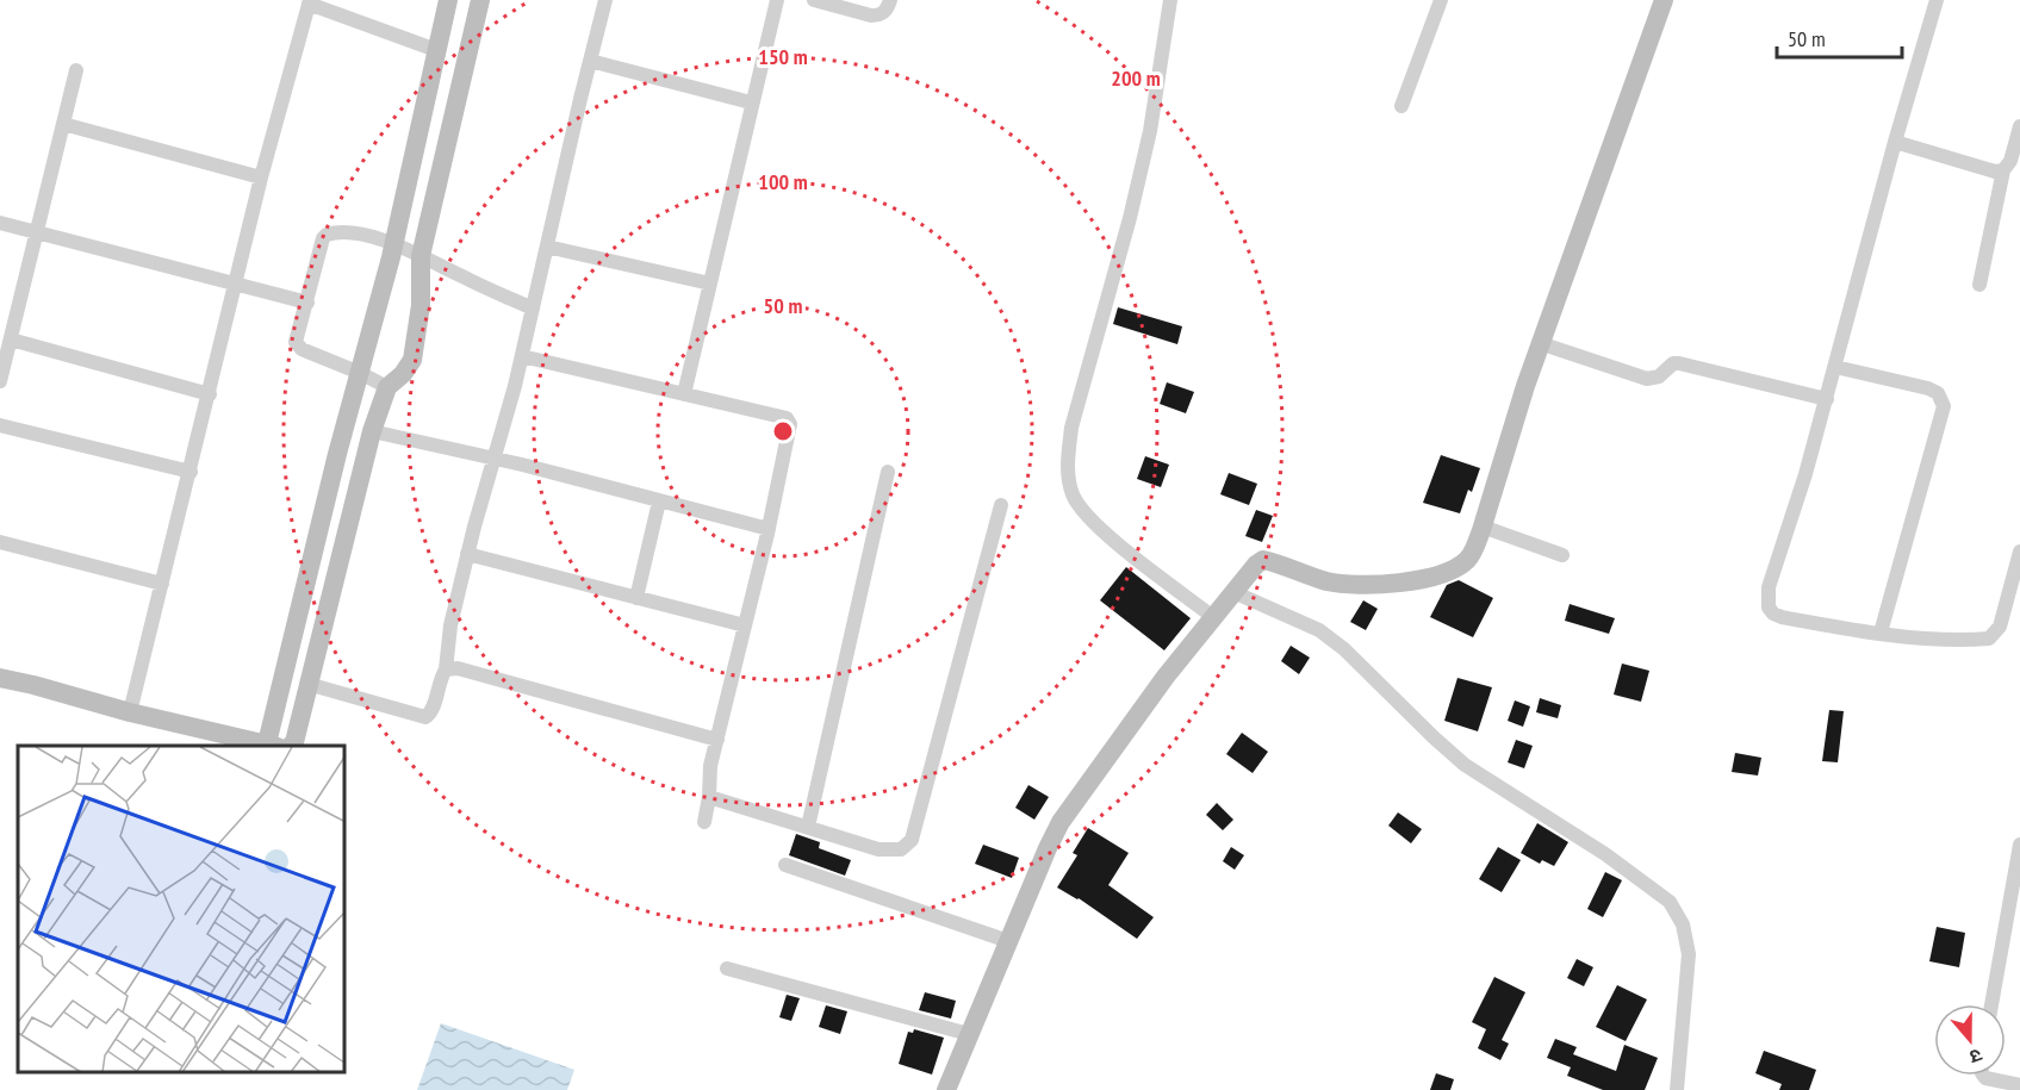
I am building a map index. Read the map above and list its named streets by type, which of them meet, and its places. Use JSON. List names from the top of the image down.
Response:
{
  "scale_bar": "50 m",
  "north": "bottom",
  "rings": [
    "150 m",
    "200 m",
    "100 m",
    "50 m"
  ]
}
